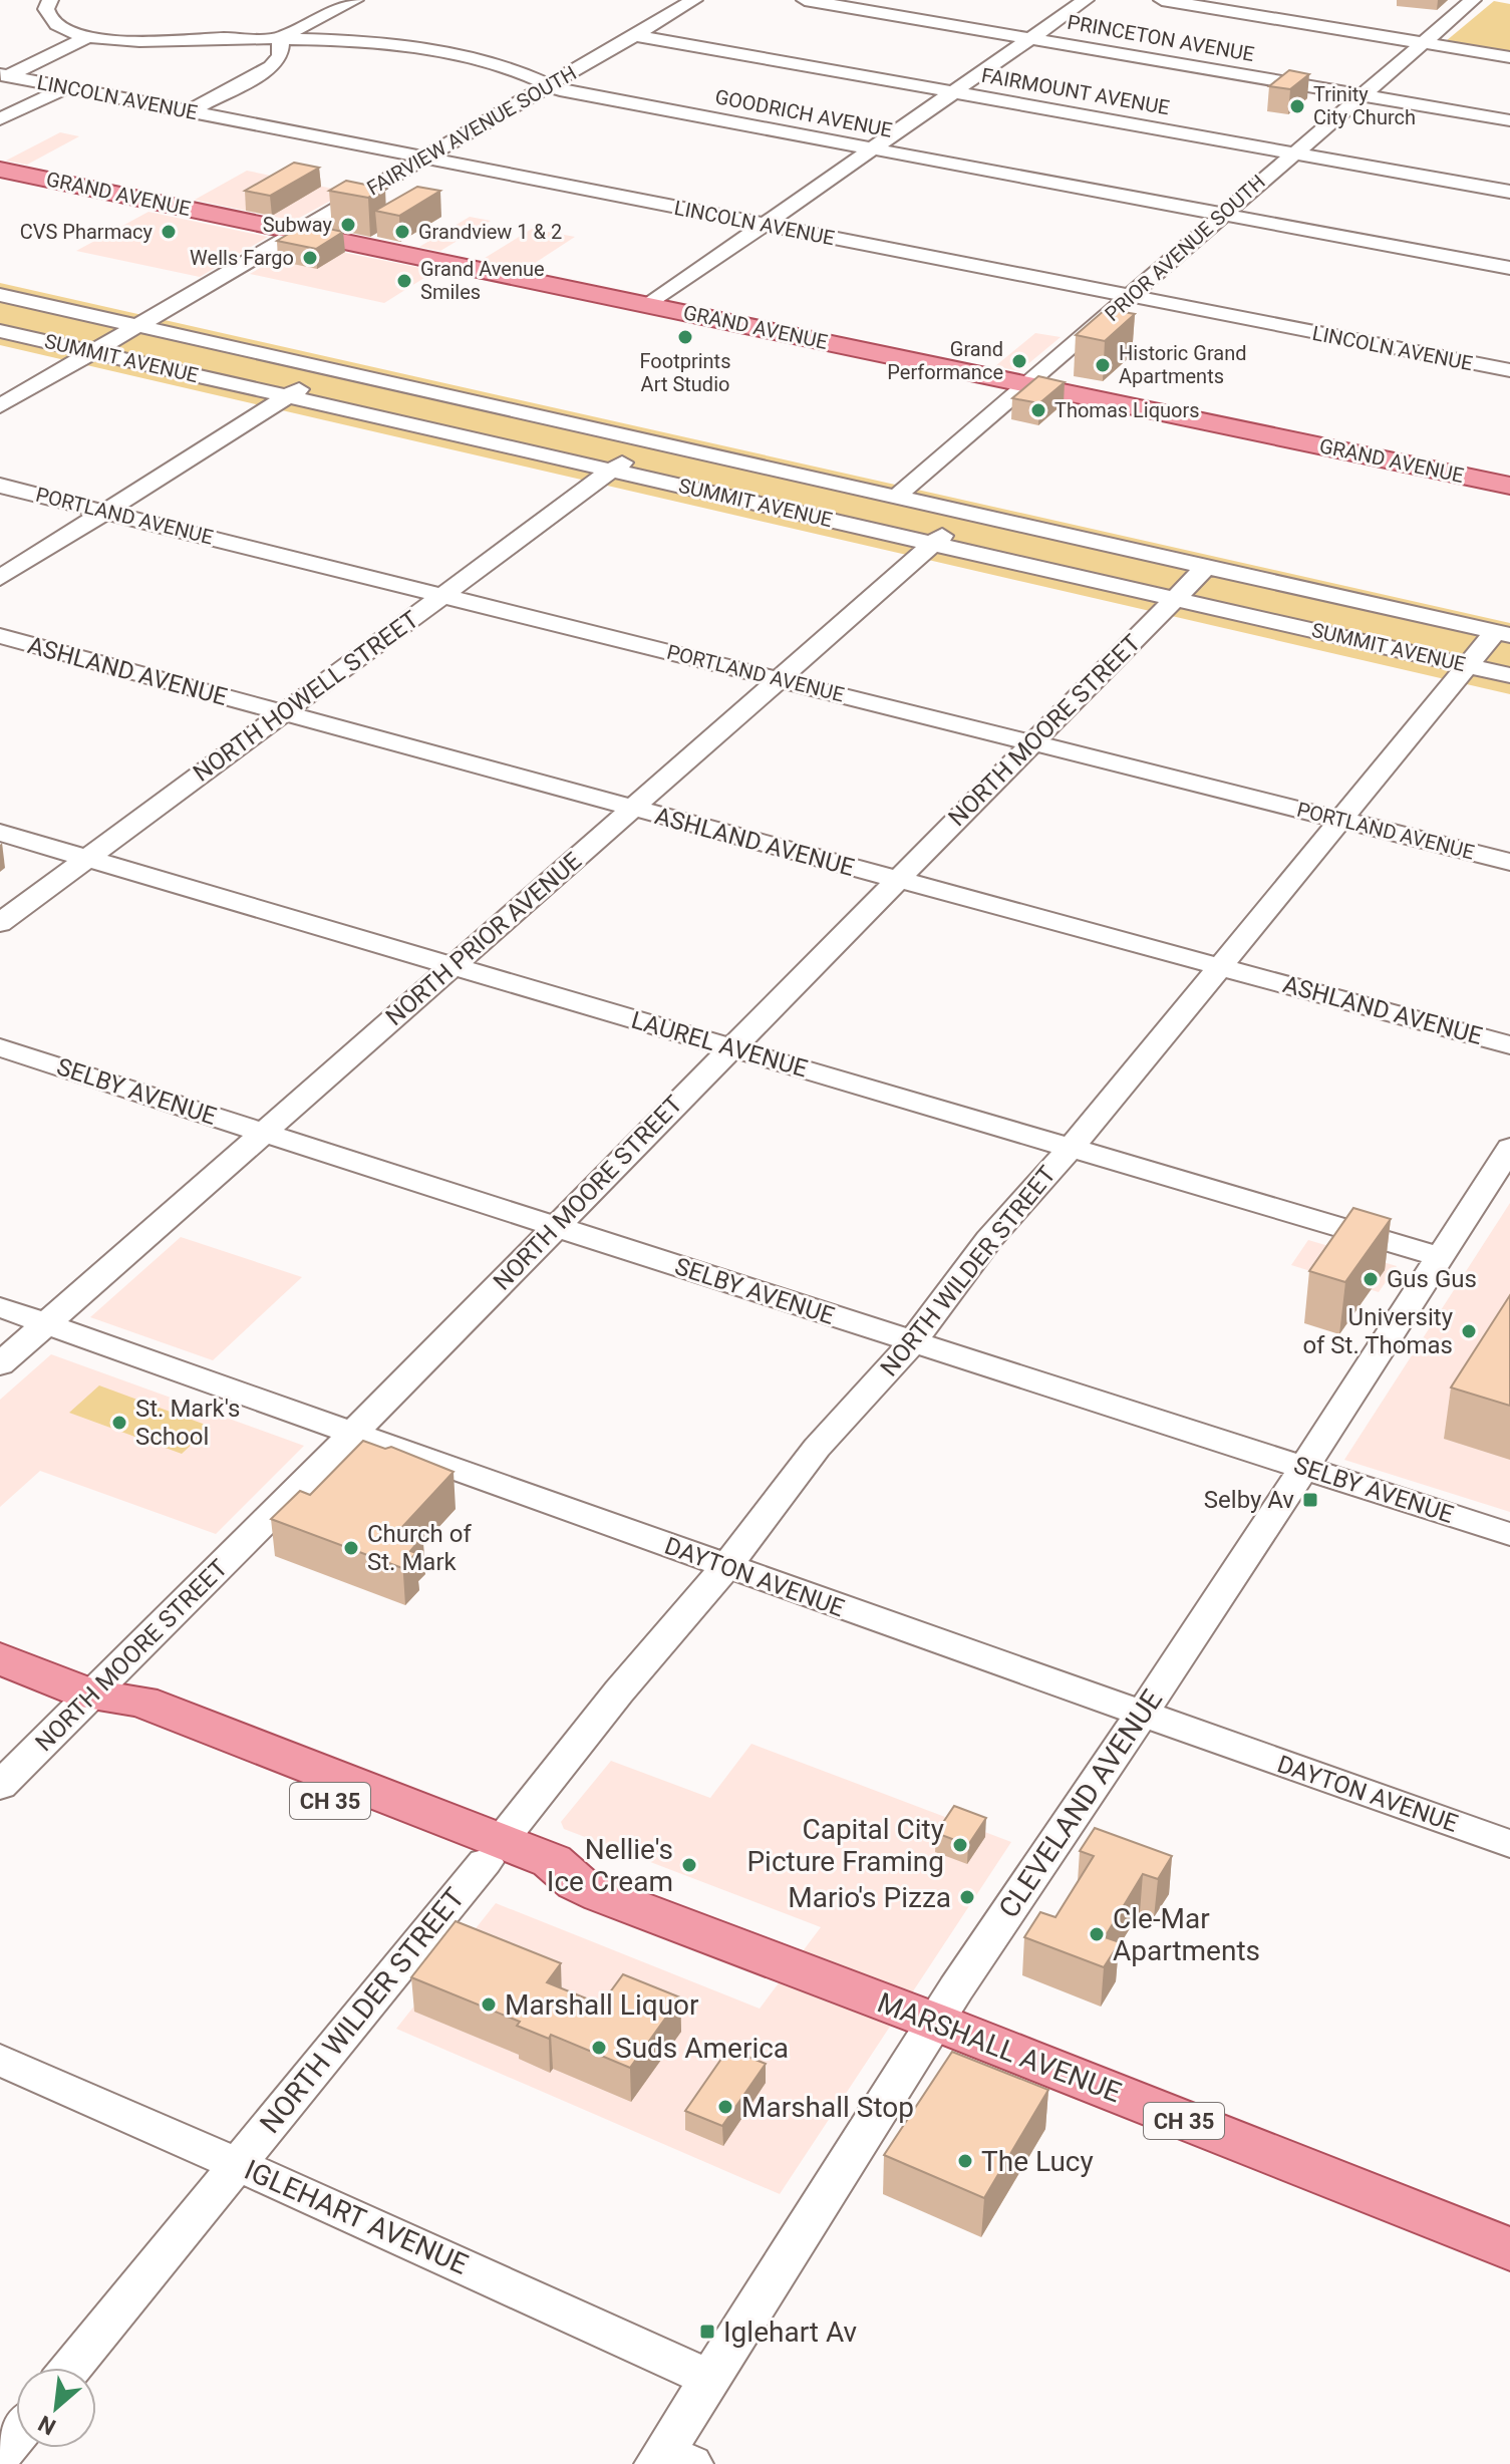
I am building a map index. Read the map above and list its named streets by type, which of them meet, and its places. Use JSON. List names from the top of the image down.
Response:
{
  "streets": {
    "main road": ["GRAND AVENUE", "CH 35", "MARSHALL AVENUE"],
    "street": [
      "PRINCETON AVENUE",
      "FAIRMOUNT AVENUE",
      "LINCOLN AVENUE",
      "GOODRICH AVENUE",
      "FAIRVIEW AVENUE SOUTH",
      "PRIOR AVENUE SOUTH",
      "SUMMIT AVENUE",
      "PORTLAND AVENUE",
      "ASHLAND AVENUE",
      "NORTH HOWELL STREET",
      "NORTH MOORE STREET",
      "NORTH PRIOR AVENUE",
      "LAUREL AVENUE",
      "SELBY AVENUE",
      "NORTH WILDER STREET",
      "DAYTON AVENUE",
      "CLEVELAND AVENUE",
      "IGLEHART AVENUE"
    ]
  },
  "crossings": [
    ["PRINCETON AVENUE", "PRIOR AVENUE SOUTH"],
    ["FAIRMOUNT AVENUE", "FAIRVIEW AVENUE SOUTH"],
    ["FAIRMOUNT AVENUE", "PRIOR AVENUE SOUTH"],
    ["LINCOLN AVENUE", "FAIRVIEW AVENUE SOUTH"],
    ["LINCOLN AVENUE", "PRIOR AVENUE SOUTH"],
    ["GOODRICH AVENUE", "FAIRVIEW AVENUE SOUTH"],
    ["GOODRICH AVENUE", "PRIOR AVENUE SOUTH"],
    ["FAIRVIEW AVENUE SOUTH", "GRAND AVENUE"],
    ["FAIRVIEW AVENUE SOUTH", "SUMMIT AVENUE"],
    ["GRAND AVENUE", "PRIOR AVENUE SOUTH"],
    ["PRIOR AVENUE SOUTH", "SUMMIT AVENUE"],
    ["SUMMIT AVENUE", "NORTH HOWELL STREET"],
    ["SUMMIT AVENUE", "NORTH MOORE STREET"],
    ["SUMMIT AVENUE", "NORTH PRIOR AVENUE"],
    ["SUMMIT AVENUE", "NORTH WILDER STREET"],
    ["PORTLAND AVENUE", "NORTH HOWELL STREET"],
    ["PORTLAND AVENUE", "NORTH MOORE STREET"],
    ["PORTLAND AVENUE", "NORTH PRIOR AVENUE"],
    ["PORTLAND AVENUE", "NORTH WILDER STREET"],
    ["ASHLAND AVENUE", "NORTH HOWELL STREET"],
    ["ASHLAND AVENUE", "NORTH MOORE STREET"],
    ["ASHLAND AVENUE", "NORTH PRIOR AVENUE"],
    ["ASHLAND AVENUE", "NORTH WILDER STREET"],
    ["NORTH HOWELL STREET", "LAUREL AVENUE"],
    ["NORTH MOORE STREET", "LAUREL AVENUE"],
    ["NORTH MOORE STREET", "SELBY AVENUE"],
    ["NORTH MOORE STREET", "DAYTON AVENUE"],
    ["NORTH MOORE STREET", "MARSHALL AVENUE"],
    ["NORTH PRIOR AVENUE", "LAUREL AVENUE"],
    ["NORTH PRIOR AVENUE", "SELBY AVENUE"],
    ["NORTH PRIOR AVENUE", "DAYTON AVENUE"],
    ["LAUREL AVENUE", "NORTH WILDER STREET"],
    ["LAUREL AVENUE", "CLEVELAND AVENUE"],
    ["SELBY AVENUE", "NORTH WILDER STREET"],
    ["SELBY AVENUE", "CLEVELAND AVENUE"],
    ["NORTH WILDER STREET", "DAYTON AVENUE"],
    ["NORTH WILDER STREET", "MARSHALL AVENUE"],
    ["NORTH WILDER STREET", "IGLEHART AVENUE"],
    ["DAYTON AVENUE", "CLEVELAND AVENUE"],
    ["CLEVELAND AVENUE", "MARSHALL AVENUE"],
    ["CLEVELAND AVENUE", "IGLEHART AVENUE"]
  ],
  "places": {
    "other": [
      "Trinity City Church",
      "Subway",
      "CVS Pharmacy",
      "Grandview 1 & 2",
      "Wells Fargo",
      "Grand Avenue Smiles",
      "Footprints Art Studio",
      "Grand Performance",
      "Historic Grand Apartments",
      "Thomas Liquors",
      "Gus Gus",
      "University of St. Thomas",
      "St. Mark's School",
      "Church of St. Mark",
      "Capital City Picture Framing",
      "Nellie's Ice Cream",
      "Mario's Pizza",
      "Cle-Mar Apartments",
      "Marshall Liquor",
      "Suds America",
      "Marshall Stop",
      "The Lucy"
    ],
    "transit": ["Selby Av", "Iglehart Av"]
  },
  "north": "bottom left"
}
